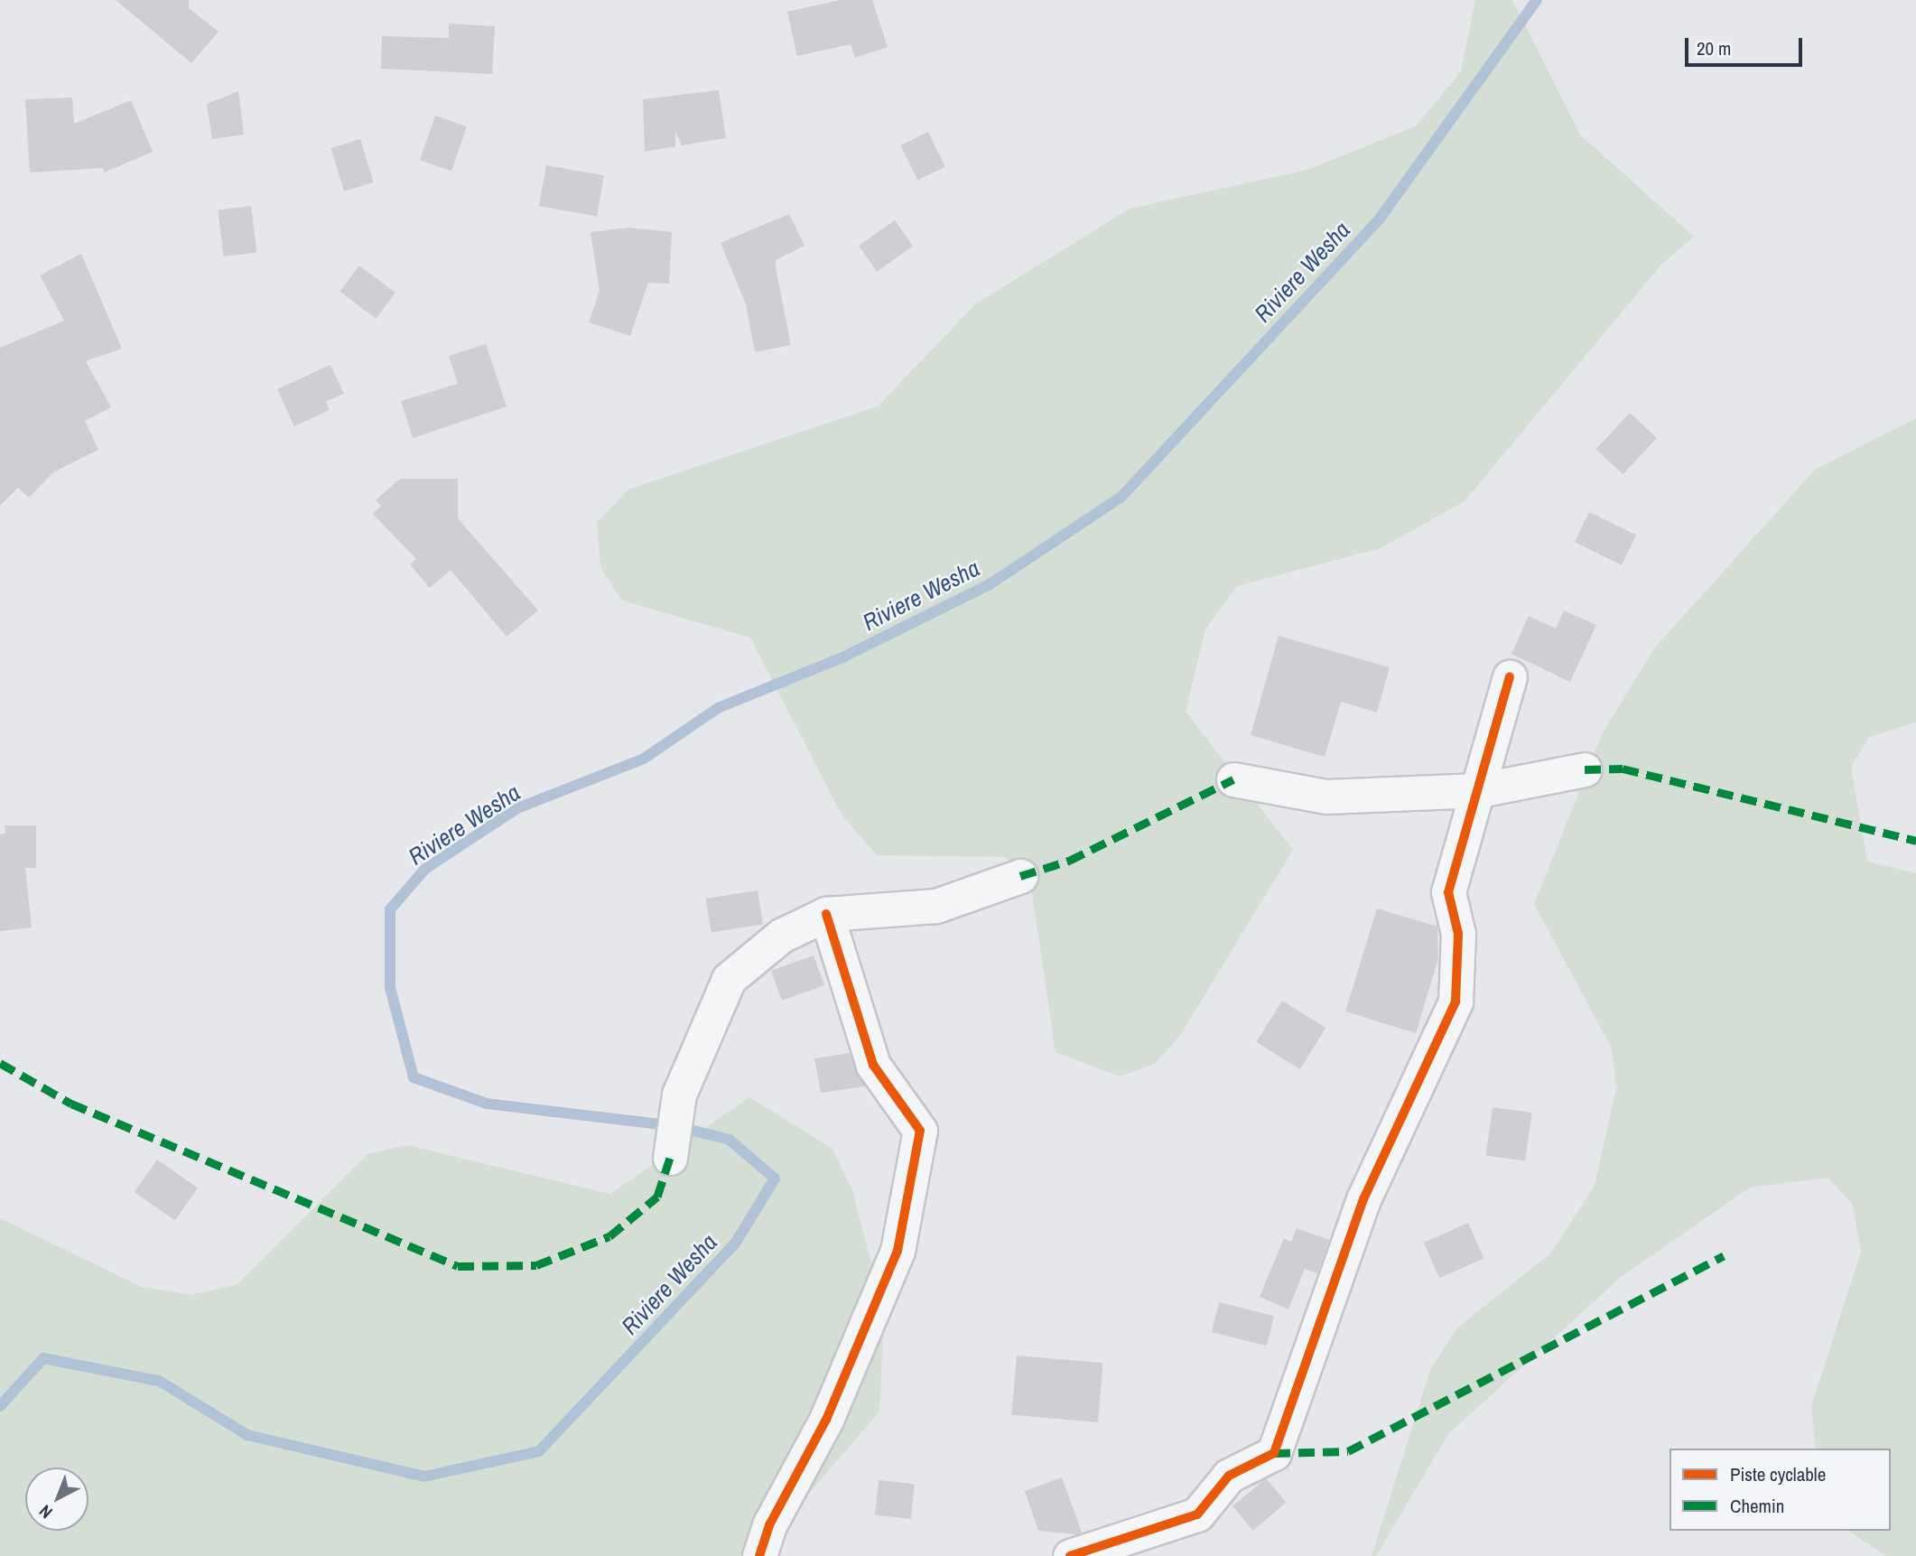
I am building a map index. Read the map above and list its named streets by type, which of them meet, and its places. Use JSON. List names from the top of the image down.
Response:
{
  "water": ["Riviere Wesha"],
  "legend": ["Piste cyclable", "Chemin"],
  "scale_bar": "20 m",
  "north": "bottom left"
}
